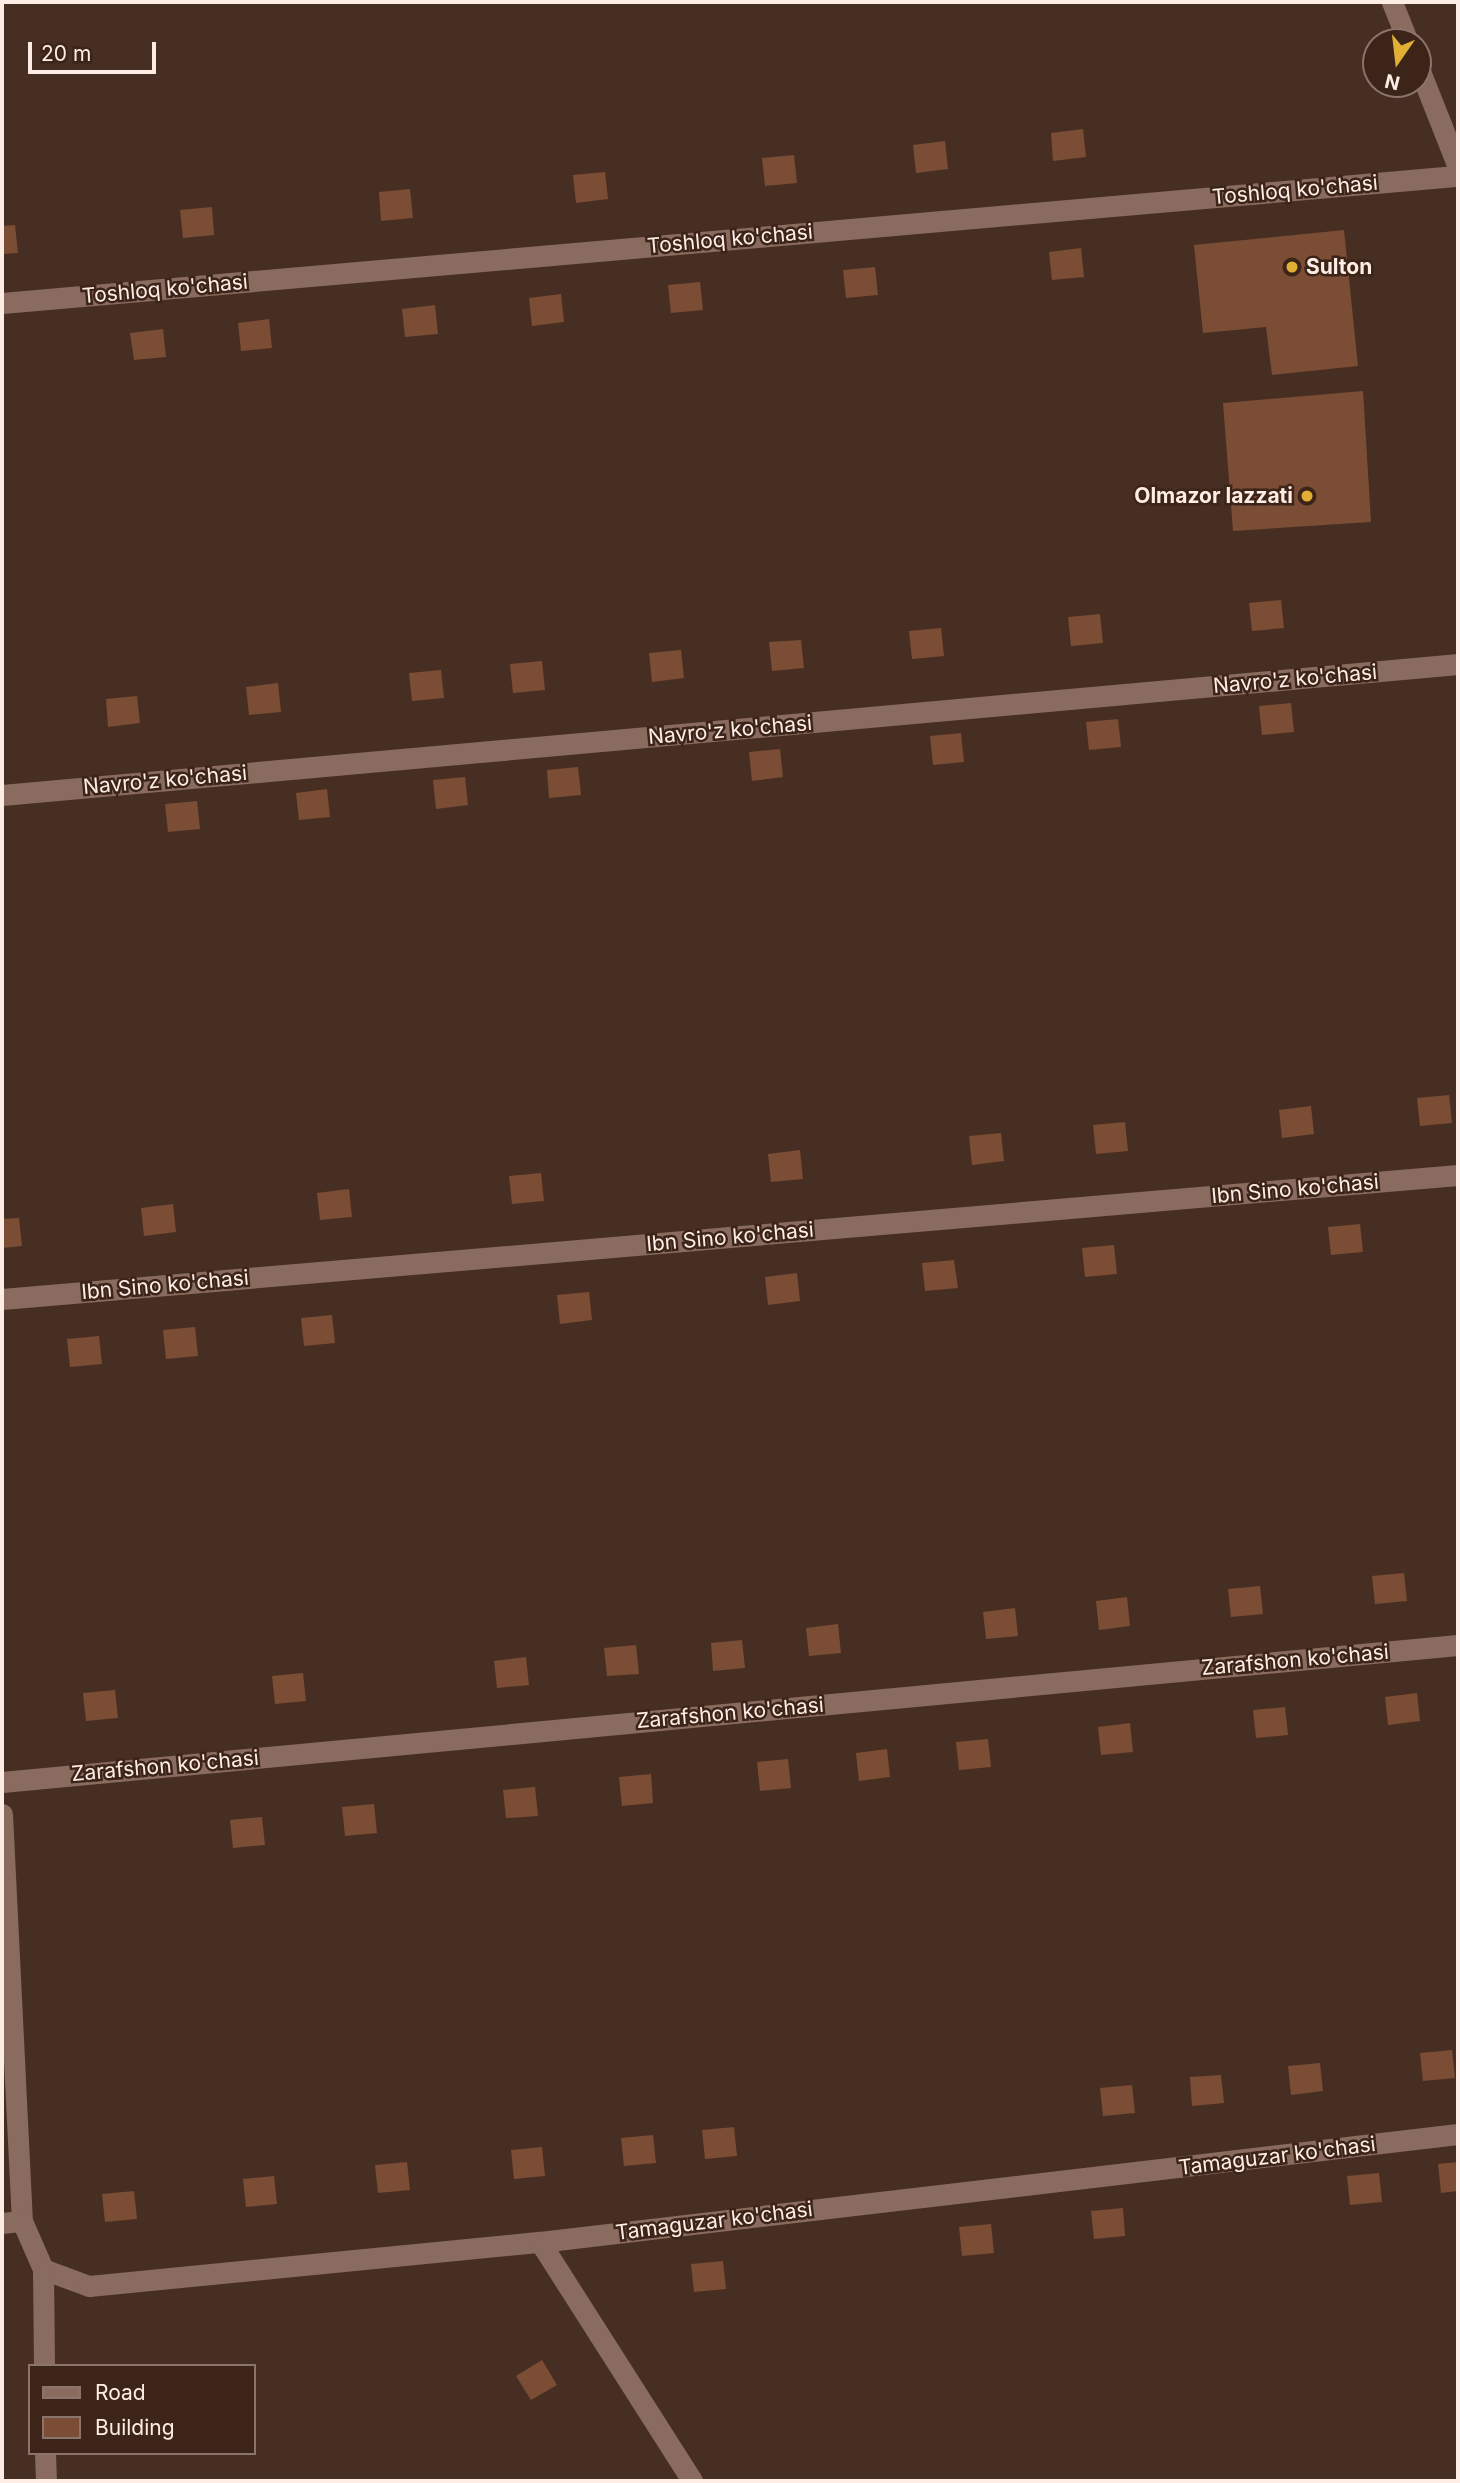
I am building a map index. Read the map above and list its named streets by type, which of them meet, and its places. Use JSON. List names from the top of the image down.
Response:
{
  "streets": {
    "street": [
      "Toshloq ko'chasi",
      "Navro'z ko'chasi",
      "Ibn Sino ko'chasi",
      "Zarafshon ko'chasi",
      "Tamaguzar ko'chasi"
    ]
  },
  "places": ["Sulton", "Olmazor lazzati"],
  "legend": ["Road", "Building"],
  "scale_bar": "20 m",
  "north": "bottom"
}
